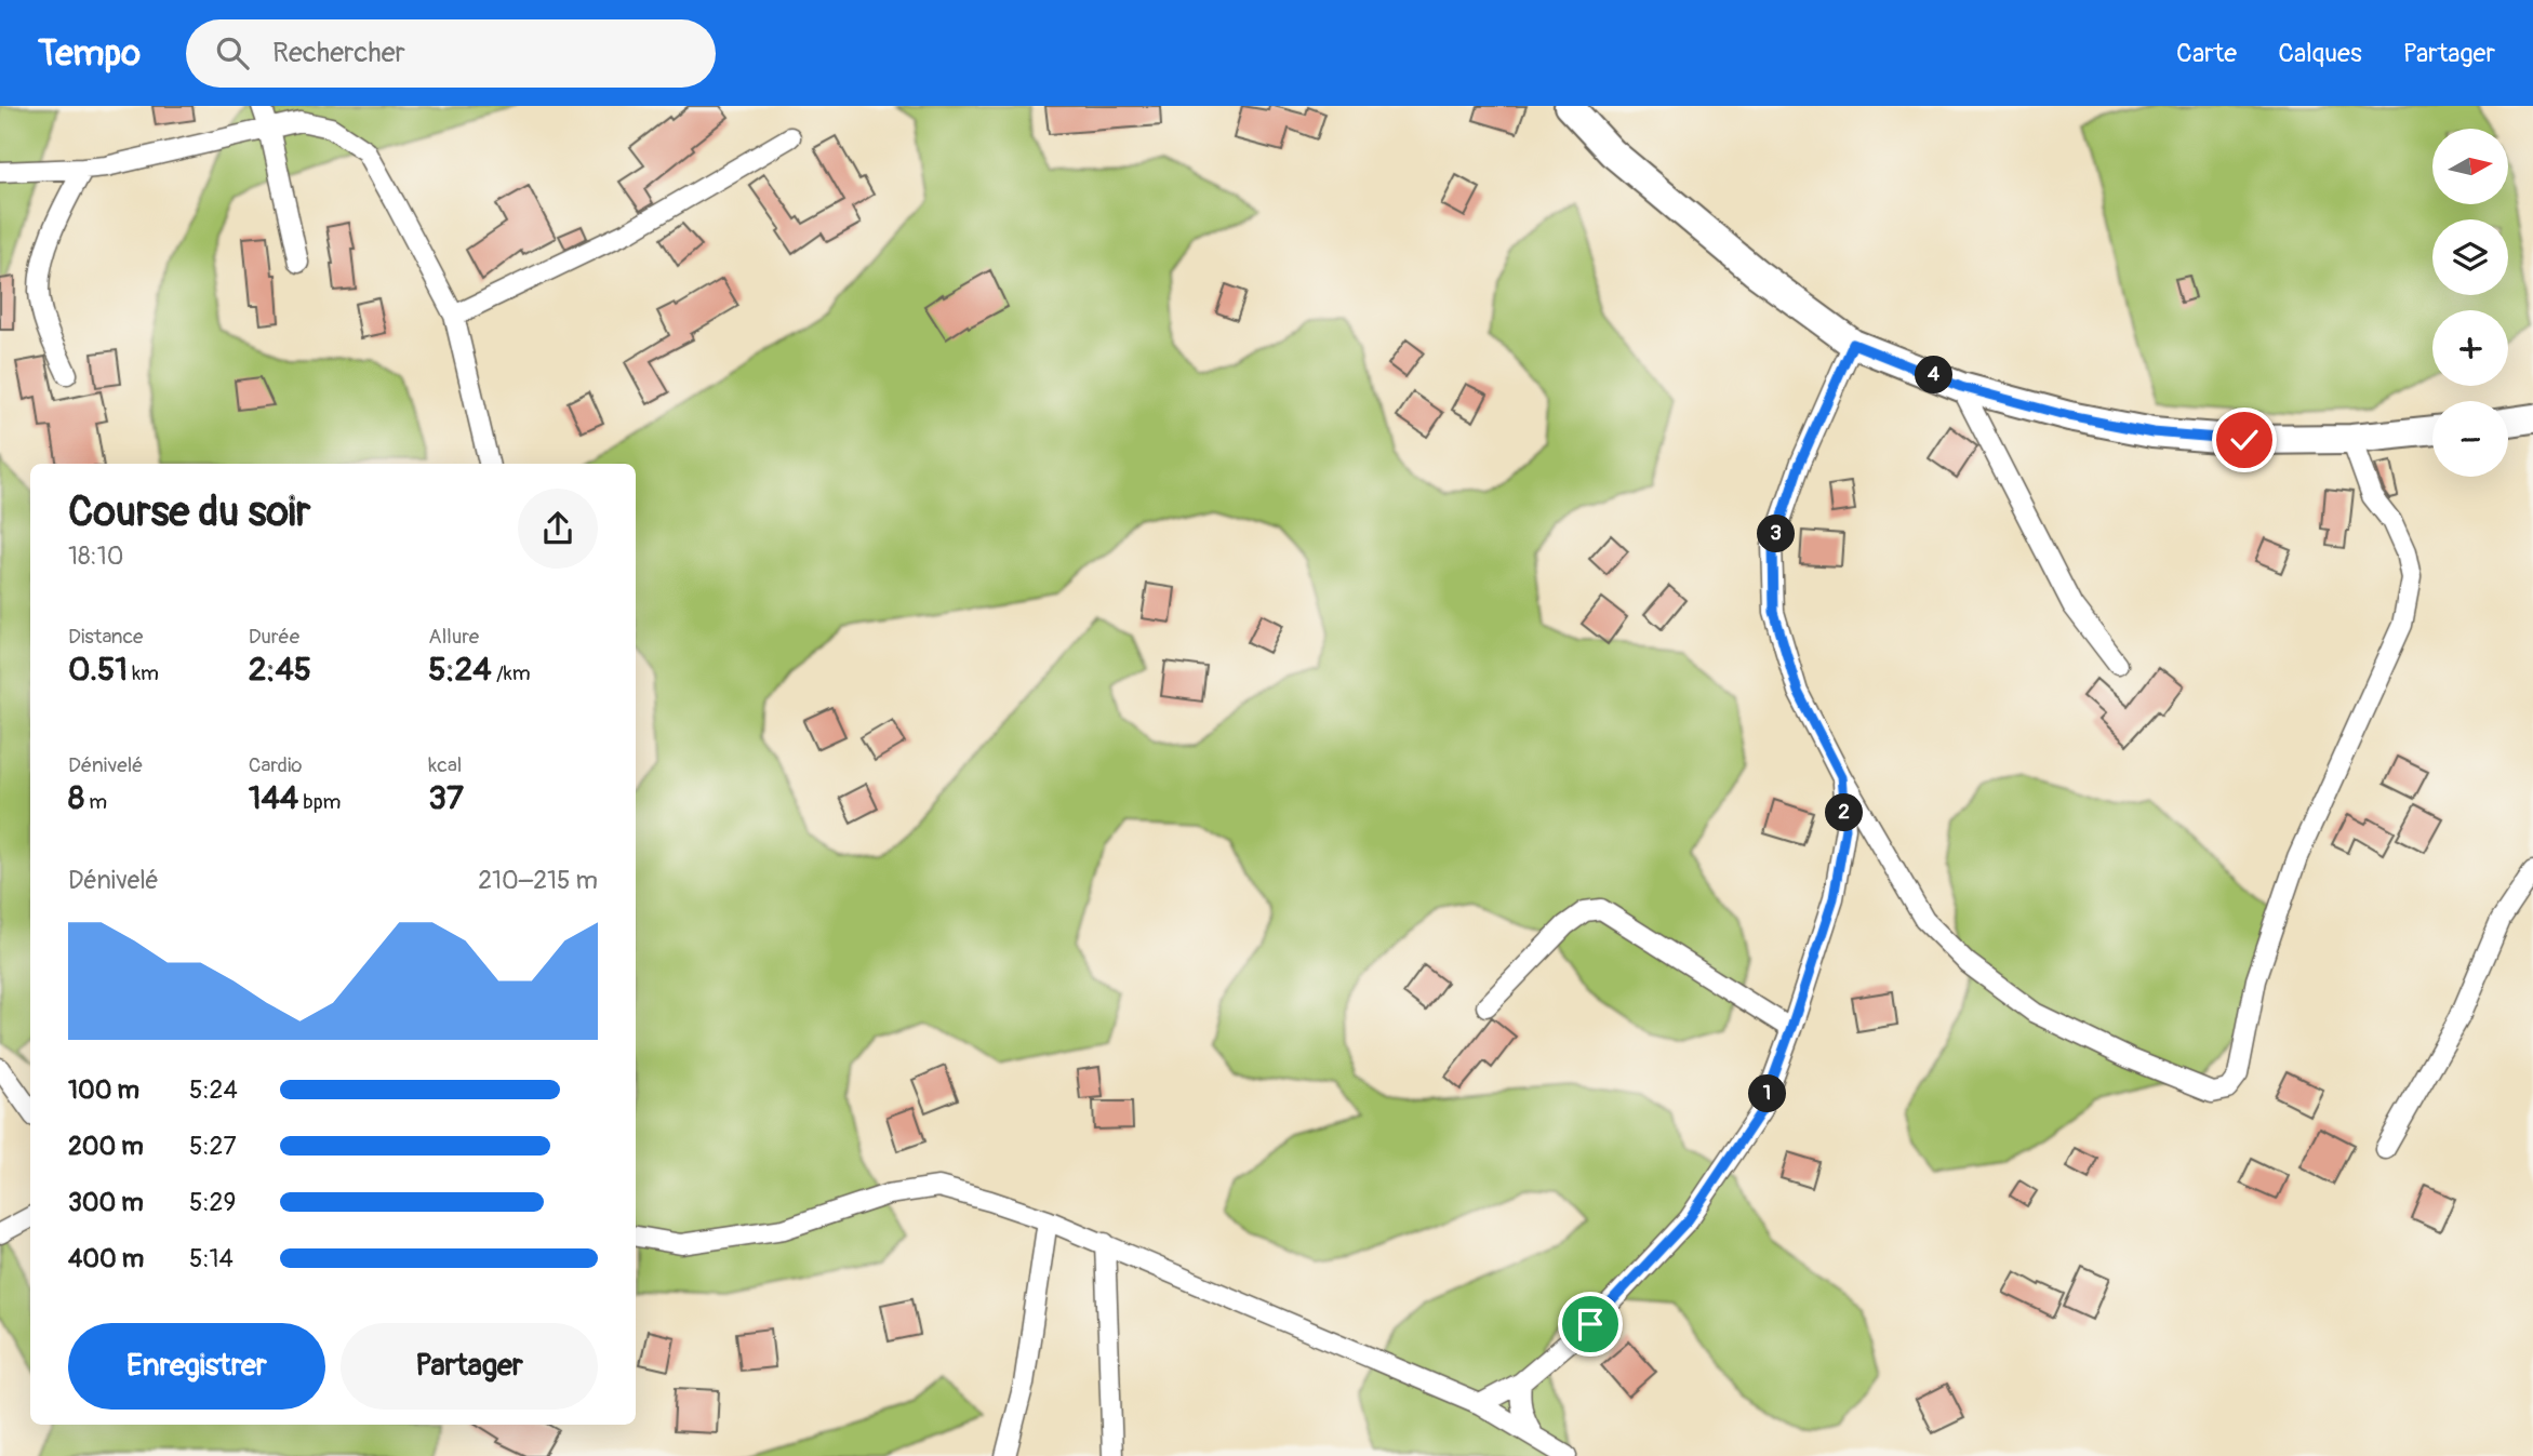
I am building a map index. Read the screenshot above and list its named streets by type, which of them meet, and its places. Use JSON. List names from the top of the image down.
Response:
{
  "north": "right",
  "page": {
    "header": "Tempo",
    "search": "Rechercher",
    "nav": ["Carte", "Calques", "Partager"],
    "map_buttons": ["+", "−"],
    "pins": [
      "4",
      "3",
      "2",
      "1"
    ],
    "heading": ["Course du soir", "18:10"],
    "stats": [
      ["Distance", "0.51 km"],
      ["Durée", "2:45"],
      ["Allure", "5:24 /km"],
      ["Dénivelé", "8 m"],
      ["Cardio", "144 bpm"],
      ["kcal", "37"]
    ],
    "chart": ["Dénivelé", "210–215 m"],
    "list": [
      {
        "name": "100 m",
        "note": "5:24"
      },
      {
        "name": "200 m",
        "note": "5:27"
      },
      {
        "name": "300 m",
        "note": "5:29"
      },
      {
        "name": "400 m",
        "note": "5:14"
      }
    ],
    "buttons": ["Enregistrer", "Partager"]
  }
}
